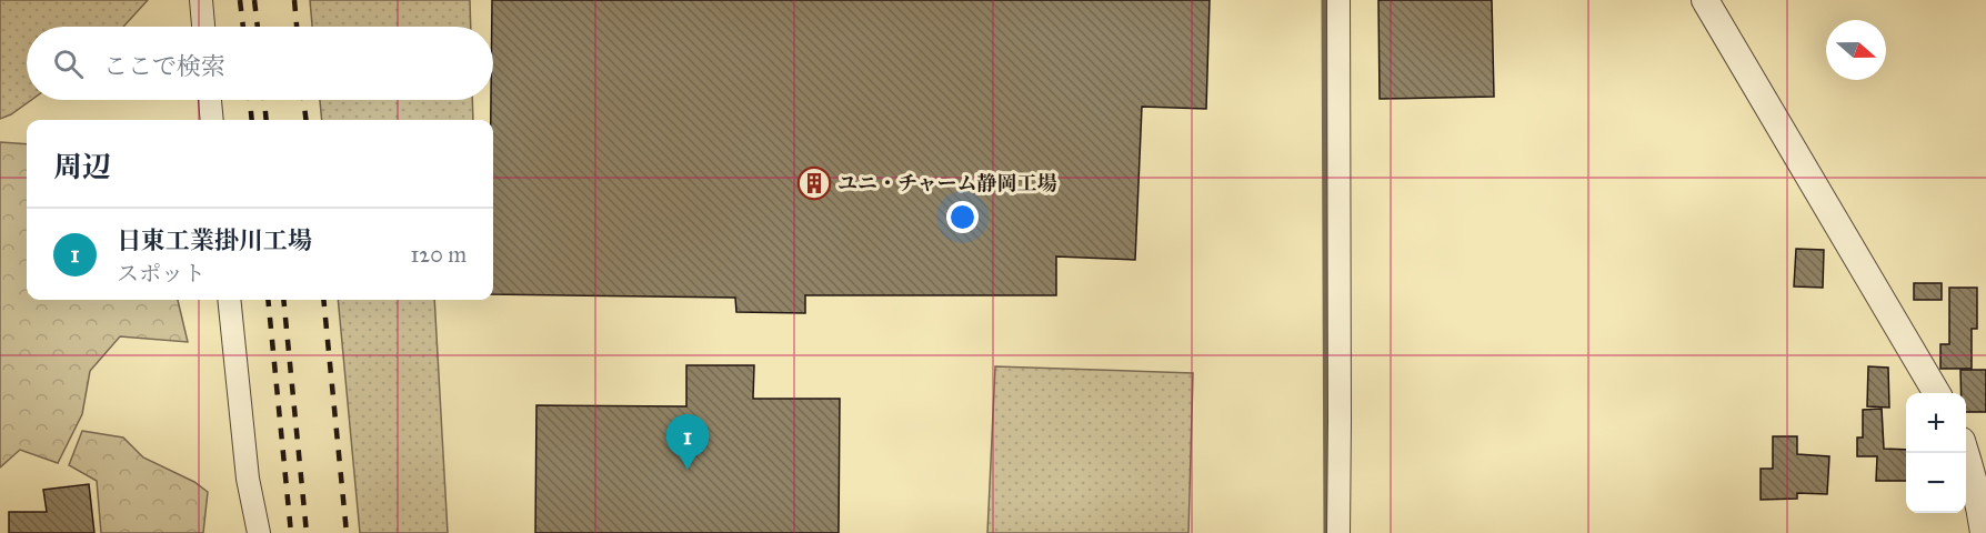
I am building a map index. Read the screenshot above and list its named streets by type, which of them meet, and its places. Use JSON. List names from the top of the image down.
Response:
{
  "places": {
    "building": ["ユニ・チャーム静岡工場"]
  },
  "north": "right",
  "page": {
    "search": "ここで検索",
    "heading": "周辺",
    "list": [
      {
        "mark": "1",
        "name": "日東工業掛川工場",
        "note": "スポット",
        "value": "120 m"
      }
    ],
    "map_buttons": ["+", "−"],
    "pins": "1"
  }
}
